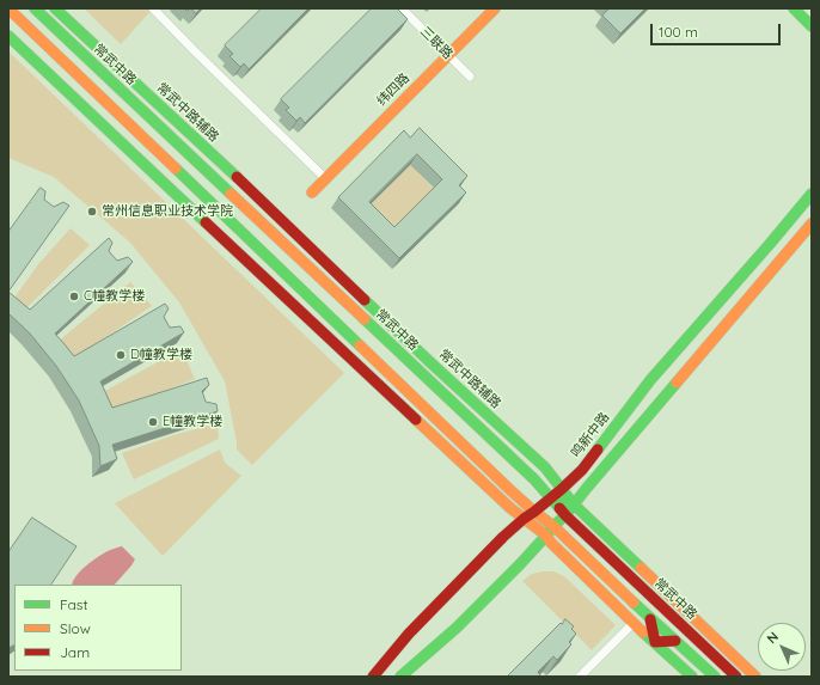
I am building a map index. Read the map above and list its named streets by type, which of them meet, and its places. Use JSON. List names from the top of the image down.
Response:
{
  "streets": {
    "main road": [
      "常武中路",
      "纬四路",
      "常武中路辅路",
      "鸣新中路"
    ],
    "street": ["三联路"]
  },
  "crossings": [
    ["三联路", "纬四路"],
    ["常武中路", "鸣新中路"],
    ["常武中路辅路", "鸣新中路"]
  ],
  "places": [
    "常州信息职业技术学院",
    "C幢教学楼",
    "D幢教学楼",
    "E幢教学楼"
  ],
  "legend": ["Fast", "Slow", "Jam"],
  "scale_bar": "100 m",
  "north": "top left"
}
